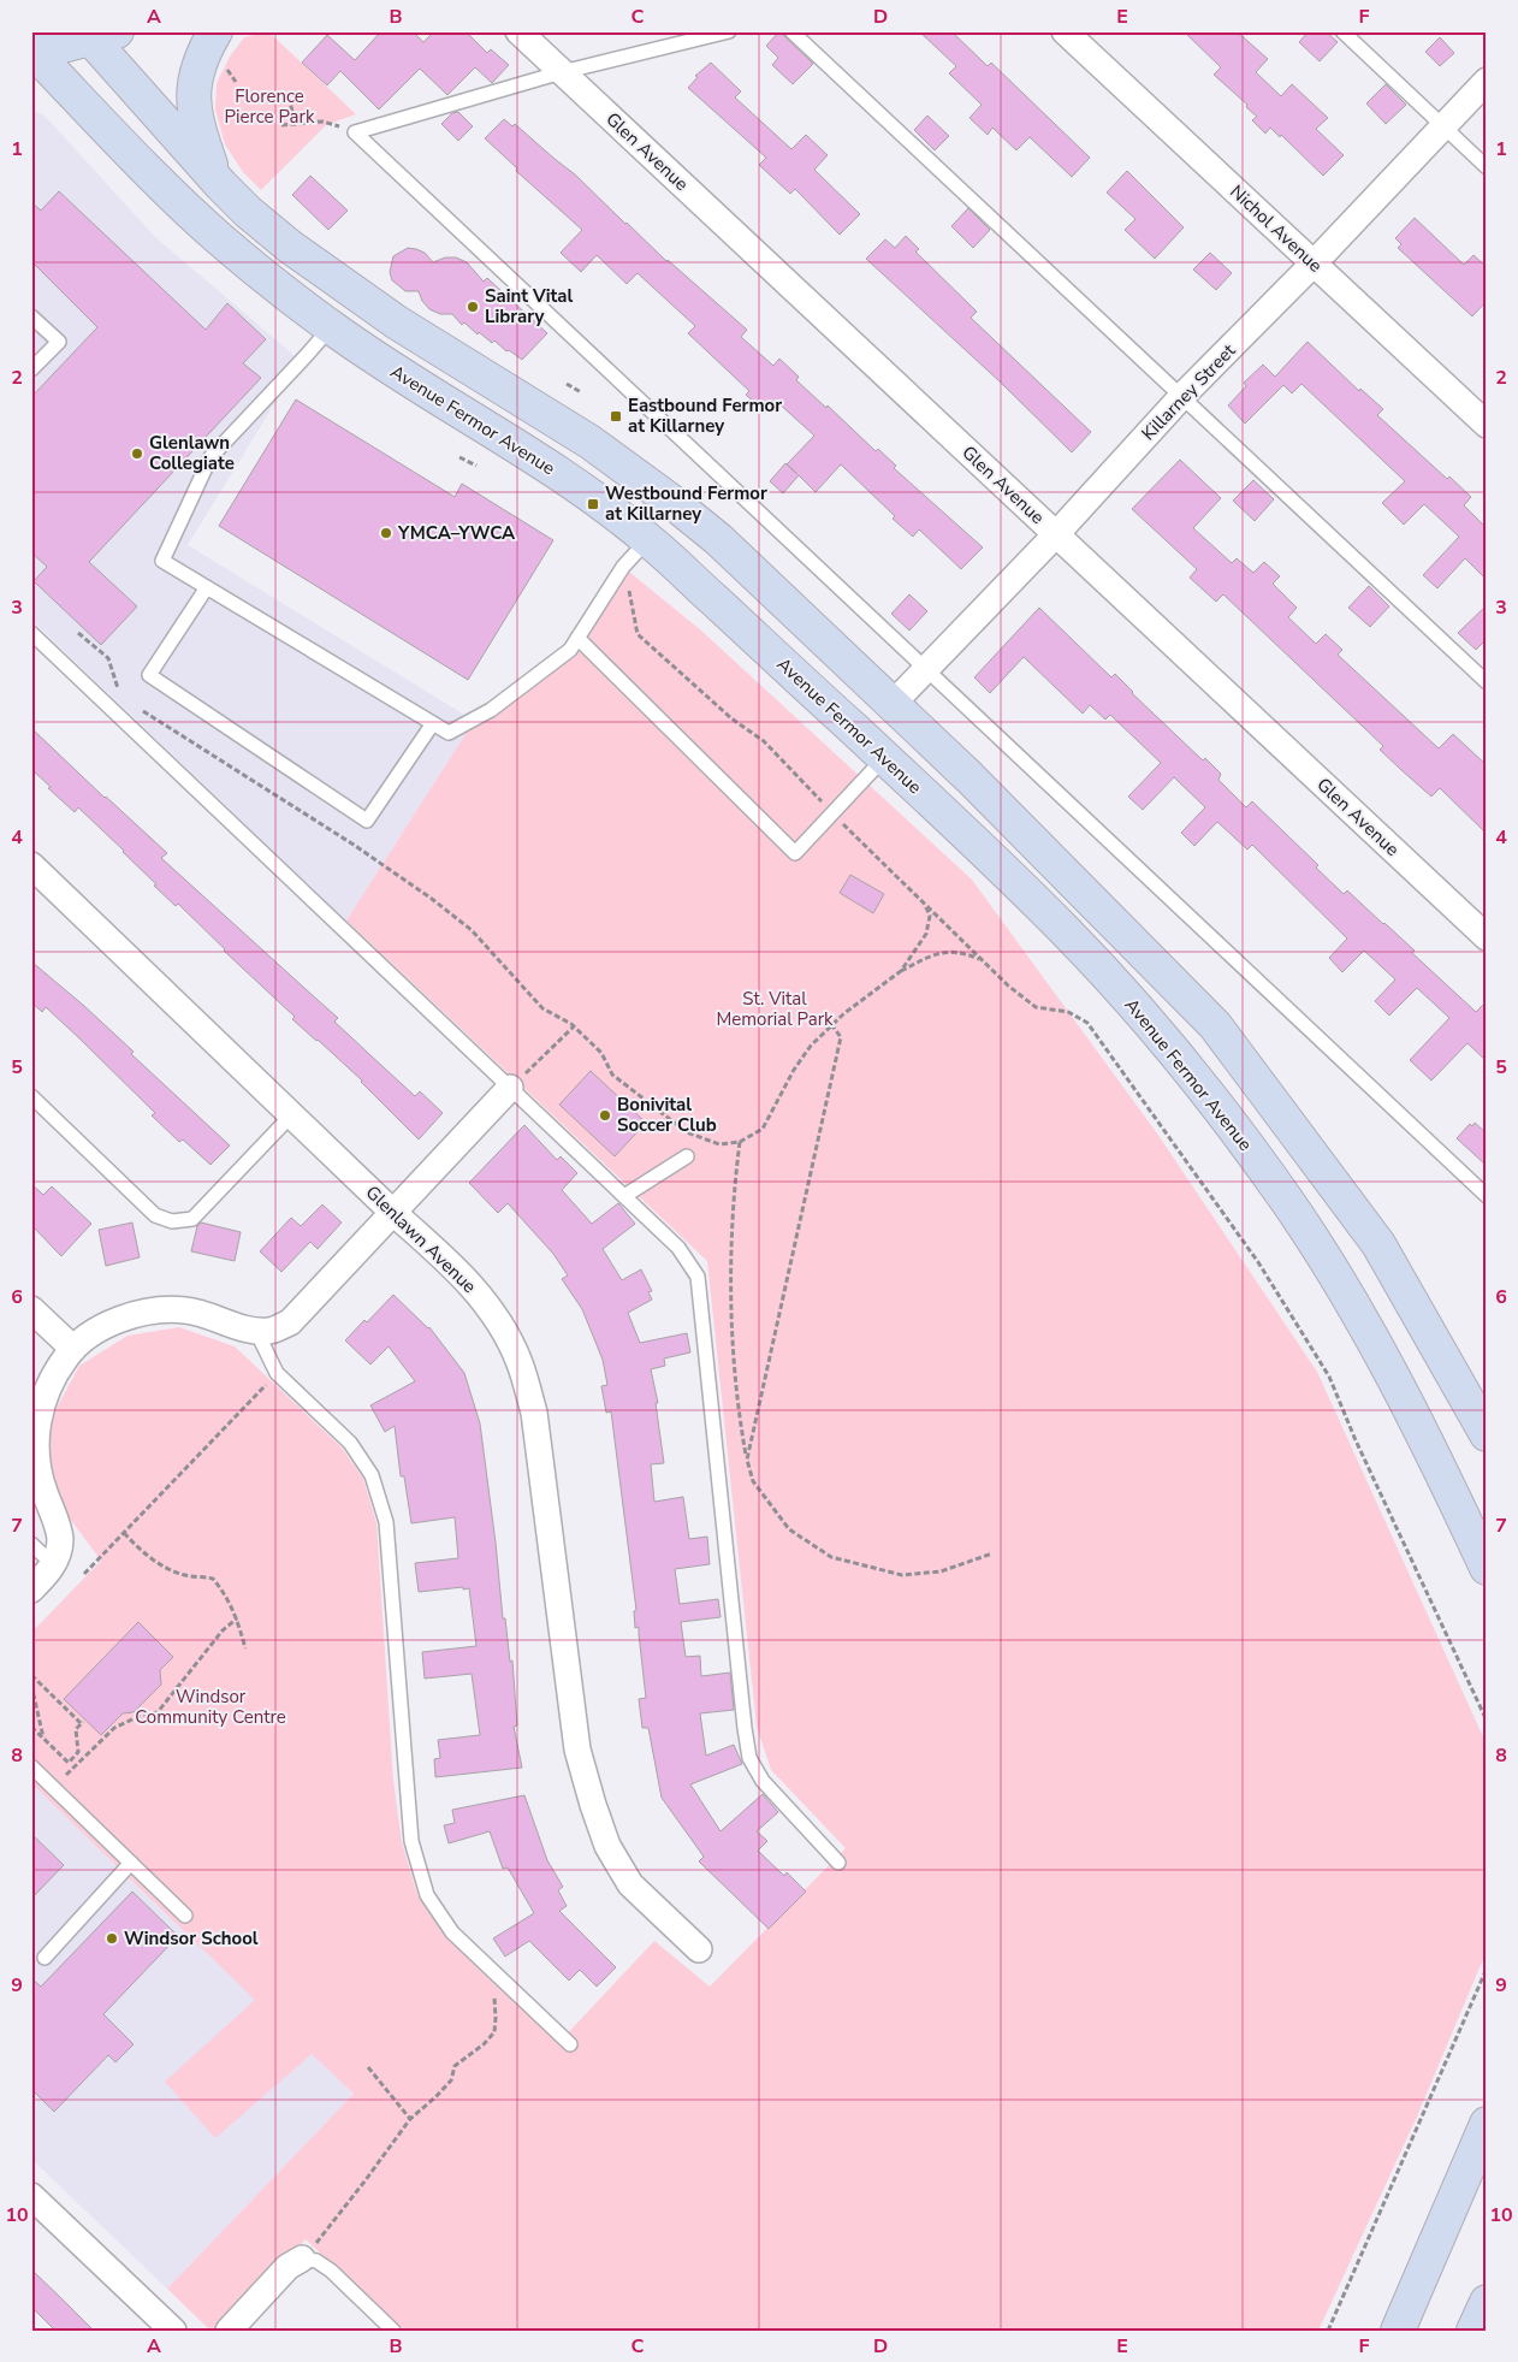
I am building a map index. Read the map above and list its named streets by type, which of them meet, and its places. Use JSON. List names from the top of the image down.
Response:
{
  "streets": {
    "main road": ["Avenue Fermor Avenue"],
    "street": [
      "Glen Avenue",
      "Nichol Avenue",
      "Killarney Street",
      "Glenlawn Avenue"
    ]
  },
  "crossings": [
    ["Glen Avenue", "Killarney Street"],
    ["Nichol Avenue", "Killarney Street"]
  ],
  "parks": ["Florence Pierce Park", "St. Vital Memorial Park", "Windsor Community Centre"],
  "places": {
    "other": [
      "Saint Vital Library",
      "Glenlawn Collegiate",
      "YMCA–YWCA",
      "Bonivital Soccer Club",
      "Windsor School"
    ],
    "transit": ["Eastbound Fermor at Killarney", "Westbound Fermor at Killarney"]
  },
  "grid": {
    "columns": [
      "A",
      "B",
      "C",
      "D",
      "E",
      "F"
    ],
    "rows": [
      "1",
      "2",
      "3",
      "4",
      "5",
      "6",
      "7",
      "8",
      "9",
      "10"
    ]
  }
}
